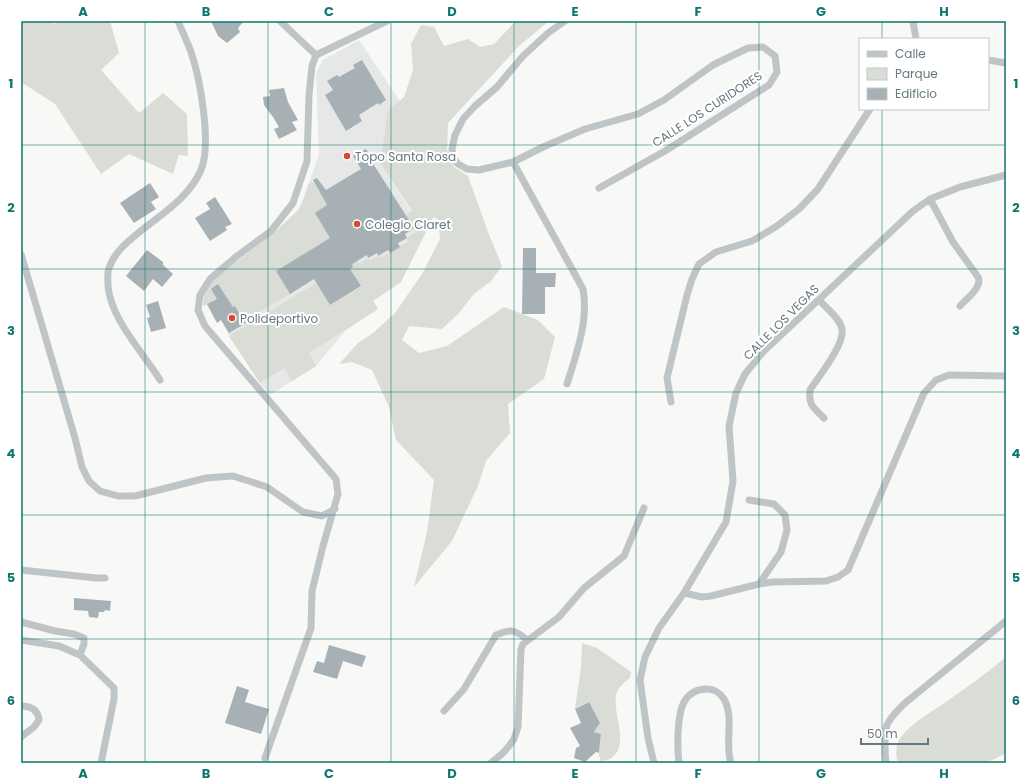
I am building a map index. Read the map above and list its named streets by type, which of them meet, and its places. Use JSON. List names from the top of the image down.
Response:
{
  "streets": {
    "street": ["CALLE LOS CURIDORES", "CALLE LOS VEGAS"]
  },
  "places": ["Topo Santa Rosa", "Colegio Claret", "Polideportivo"],
  "legend": ["Calle", "Parque", "Edificio"],
  "scale_bar": "50 m",
  "grid": {
    "columns": [
      "A",
      "B",
      "C",
      "D",
      "E",
      "F",
      "G",
      "H"
    ],
    "rows": [
      "1",
      "2",
      "3",
      "4",
      "5",
      "6"
    ]
  }
}
